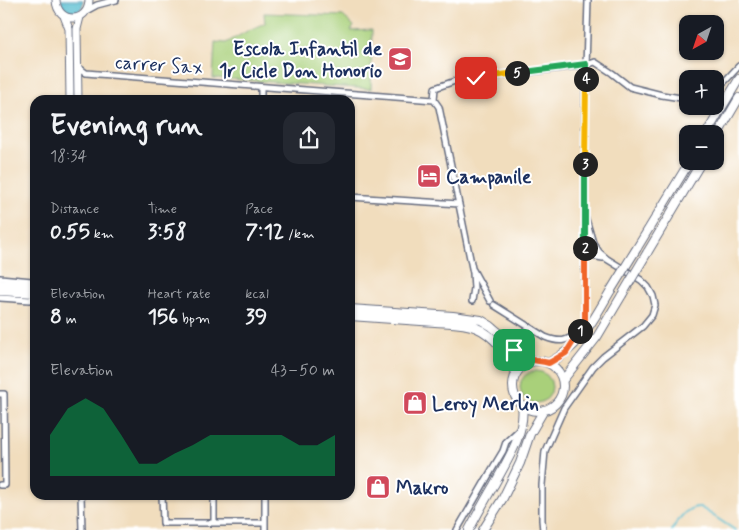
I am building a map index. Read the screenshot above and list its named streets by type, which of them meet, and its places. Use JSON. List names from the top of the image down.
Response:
{
  "streets": {
    "street": ["carrer Sax"]
  },
  "places": {
    "school or university": ["Escola Infantil de 1r Cicle Don Honorio"],
    "hotel": ["Campanile"],
    "shop": ["Leroy Merlin", "Makro"]
  },
  "north": "bottom left",
  "page": {
    "map_buttons": ["+", "−"],
    "pins": [
      "5",
      "4",
      "3",
      "2",
      "1"
    ],
    "heading": ["Evening run", "18:34"],
    "stats": [
      ["Distance", "0.55 km"],
      ["Time", "3:58"],
      ["Pace", "7:12 /km"],
      ["Elevation", "8 m"],
      ["Heart rate", "156 bpm"],
      ["kcal", "39"]
    ],
    "chart": ["Elevation", "43–50 m"]
  }
}
